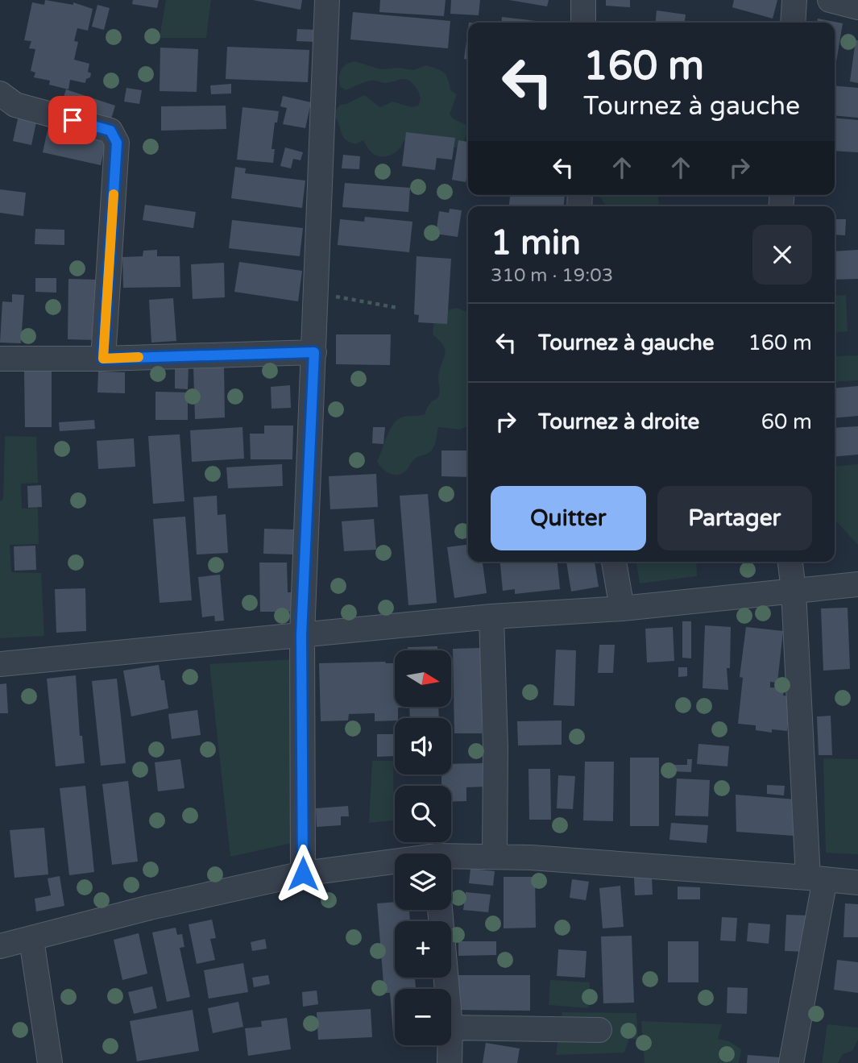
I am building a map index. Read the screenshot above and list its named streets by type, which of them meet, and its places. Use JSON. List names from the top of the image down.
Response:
{
  "north": "right",
  "page": {
    "turn": ["160 m", "Tournez à gauche"],
    "heading": ["1 min", "310 m · 19:03"],
    "list": [
      {
        "name": "Tournez à gauche",
        "value": "160 m"
      },
      {
        "name": "Tournez à droite",
        "value": "60 m"
      }
    ],
    "buttons": ["Quitter", "Partager"],
    "map_buttons": ["+", "−"]
  }
}
